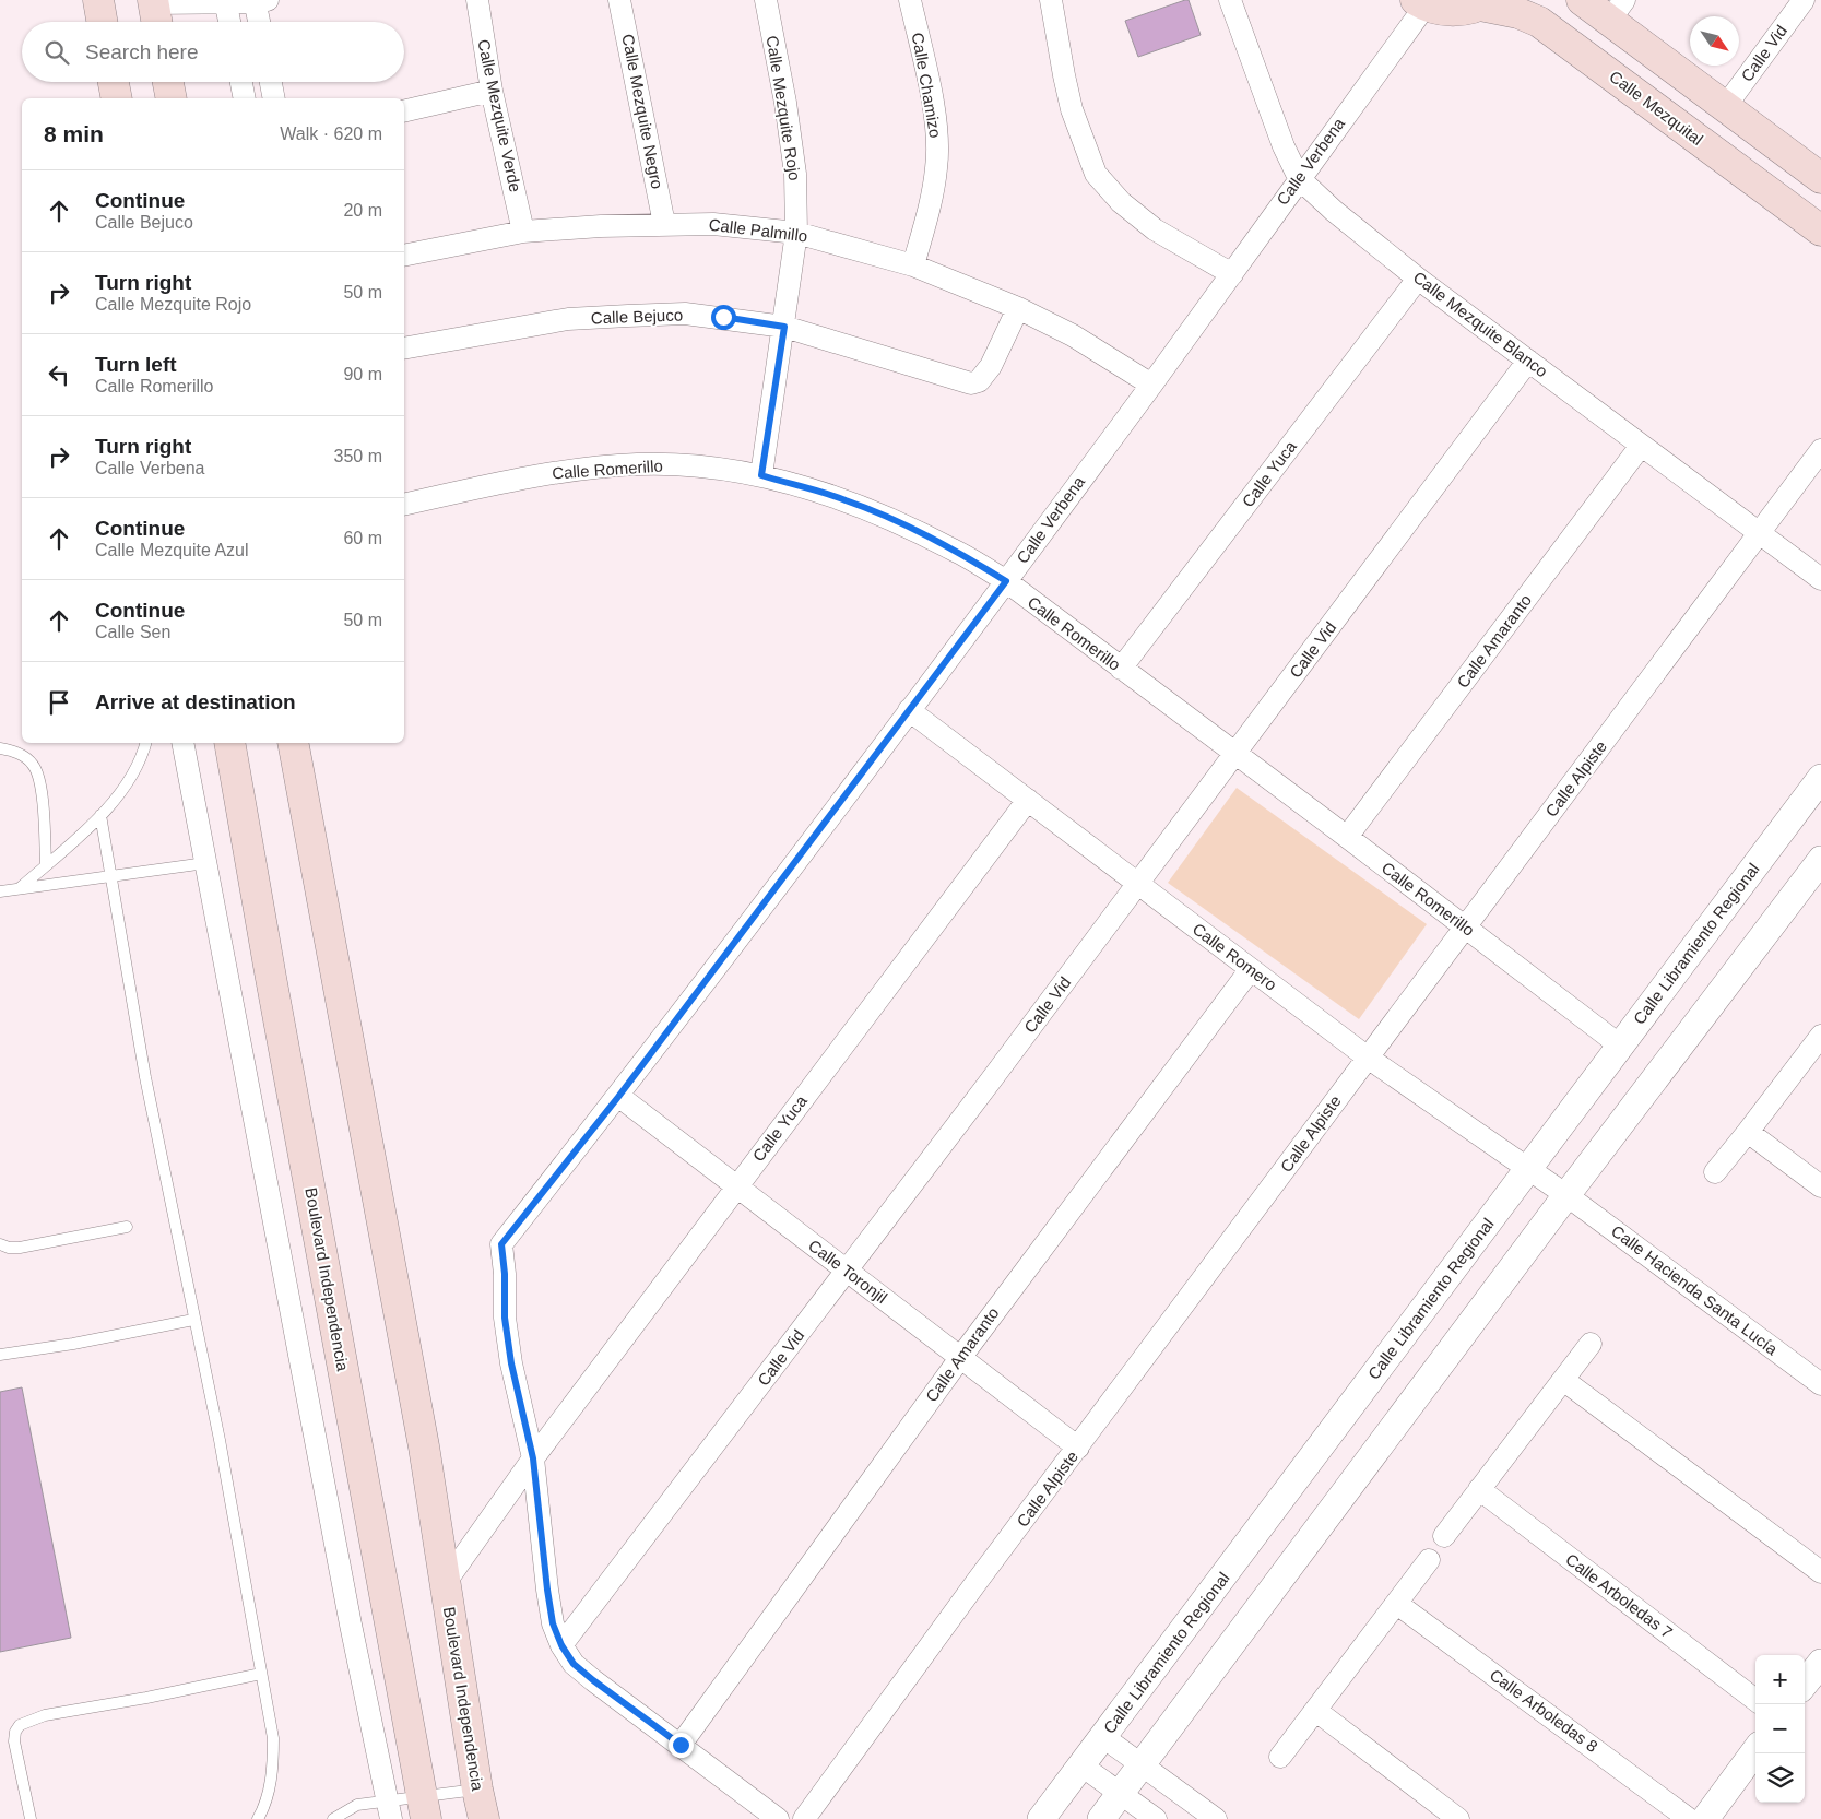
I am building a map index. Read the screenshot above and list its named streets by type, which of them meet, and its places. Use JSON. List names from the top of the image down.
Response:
{
  "streets": {
    "main road": ["Calle Mezquital", "Boulevard Independencia"],
    "street": [
      "Calle Vid",
      "Calle Chamizo",
      "Calle Mezquite Rojo",
      "Calle Mezquite Negro",
      "Calle Mezquite Verde",
      "Calle Verbena",
      "Calle Palmillo",
      "Calle Bejuco",
      "Calle Mezquite Blanco",
      "Calle Romerillo",
      "Calle Yuca",
      "Calle Amaranto",
      "Calle Alpiste",
      "Calle Libramiento Regional",
      "Calle Romero",
      "Calle Toronjil",
      "Calle Hacienda Santa Lucía",
      "Calle Arboledas 7",
      "Calle Arboledas 8"
    ]
  },
  "crossings": [
    ["Calle Vid", "Calle Verbena"],
    ["Calle Vid", "Calle Mezquite Blanco"],
    ["Calle Vid", "Calle Romerillo"],
    ["Calle Vid", "Calle Romero"],
    ["Calle Vid", "Calle Toronjil"],
    ["Calle Chamizo", "Calle Palmillo"],
    ["Calle Mezquite Rojo", "Calle Palmillo"],
    ["Calle Mezquite Rojo", "Calle Bejuco"],
    ["Calle Mezquite Rojo", "Calle Romerillo"],
    ["Calle Mezquite Negro", "Calle Palmillo"],
    ["Calle Mezquite Verde", "Calle Palmillo"],
    ["Calle Verbena", "Calle Palmillo"],
    ["Calle Verbena", "Calle Mezquite Blanco"],
    ["Calle Verbena", "Calle Romerillo"],
    ["Calle Verbena", "Calle Yuca"],
    ["Calle Verbena", "Calle Amaranto"],
    ["Calle Verbena", "Calle Romero"],
    ["Calle Verbena", "Calle Toronjil"],
    ["Calle Palmillo", "Calle Bejuco"],
    ["Calle Mezquite Blanco", "Calle Yuca"],
    ["Calle Mezquite Blanco", "Calle Amaranto"],
    ["Calle Mezquite Blanco", "Calle Alpiste"],
    ["Calle Romerillo", "Calle Yuca"],
    ["Calle Romerillo", "Calle Amaranto"],
    ["Calle Romerillo", "Calle Alpiste"],
    ["Calle Romerillo", "Calle Libramiento Regional"],
    ["Calle Yuca", "Calle Romero"],
    ["Calle Yuca", "Calle Toronjil"],
    ["Calle Yuca", "Boulevard Independencia"],
    ["Calle Amaranto", "Calle Romero"],
    ["Calle Amaranto", "Calle Toronjil"],
    ["Calle Alpiste", "Calle Romero"],
    ["Calle Alpiste", "Calle Toronjil"],
    ["Calle Libramiento Regional", "Calle Romero"],
    ["Calle Romero", "Calle Hacienda Santa Lucía"]
  ],
  "north": "bottom right",
  "page": {
    "search": "Search here",
    "heading": ["8 min", "Walk · 620 m"],
    "list": [
      ["Continue", "Calle Bejuco", "20 m"],
      ["Turn right", "Calle Mezquite Rojo", "50 m"],
      ["Turn left", "Calle Romerillo", "90 m"],
      ["Turn right", "Calle Verbena", "350 m"],
      ["Continue", "Calle Mezquite Azul", "60 m"],
      ["Continue", "Calle Sen", "50 m"],
      "Arrive at destination"
    ],
    "map_buttons": ["+", "−"]
  }
}
